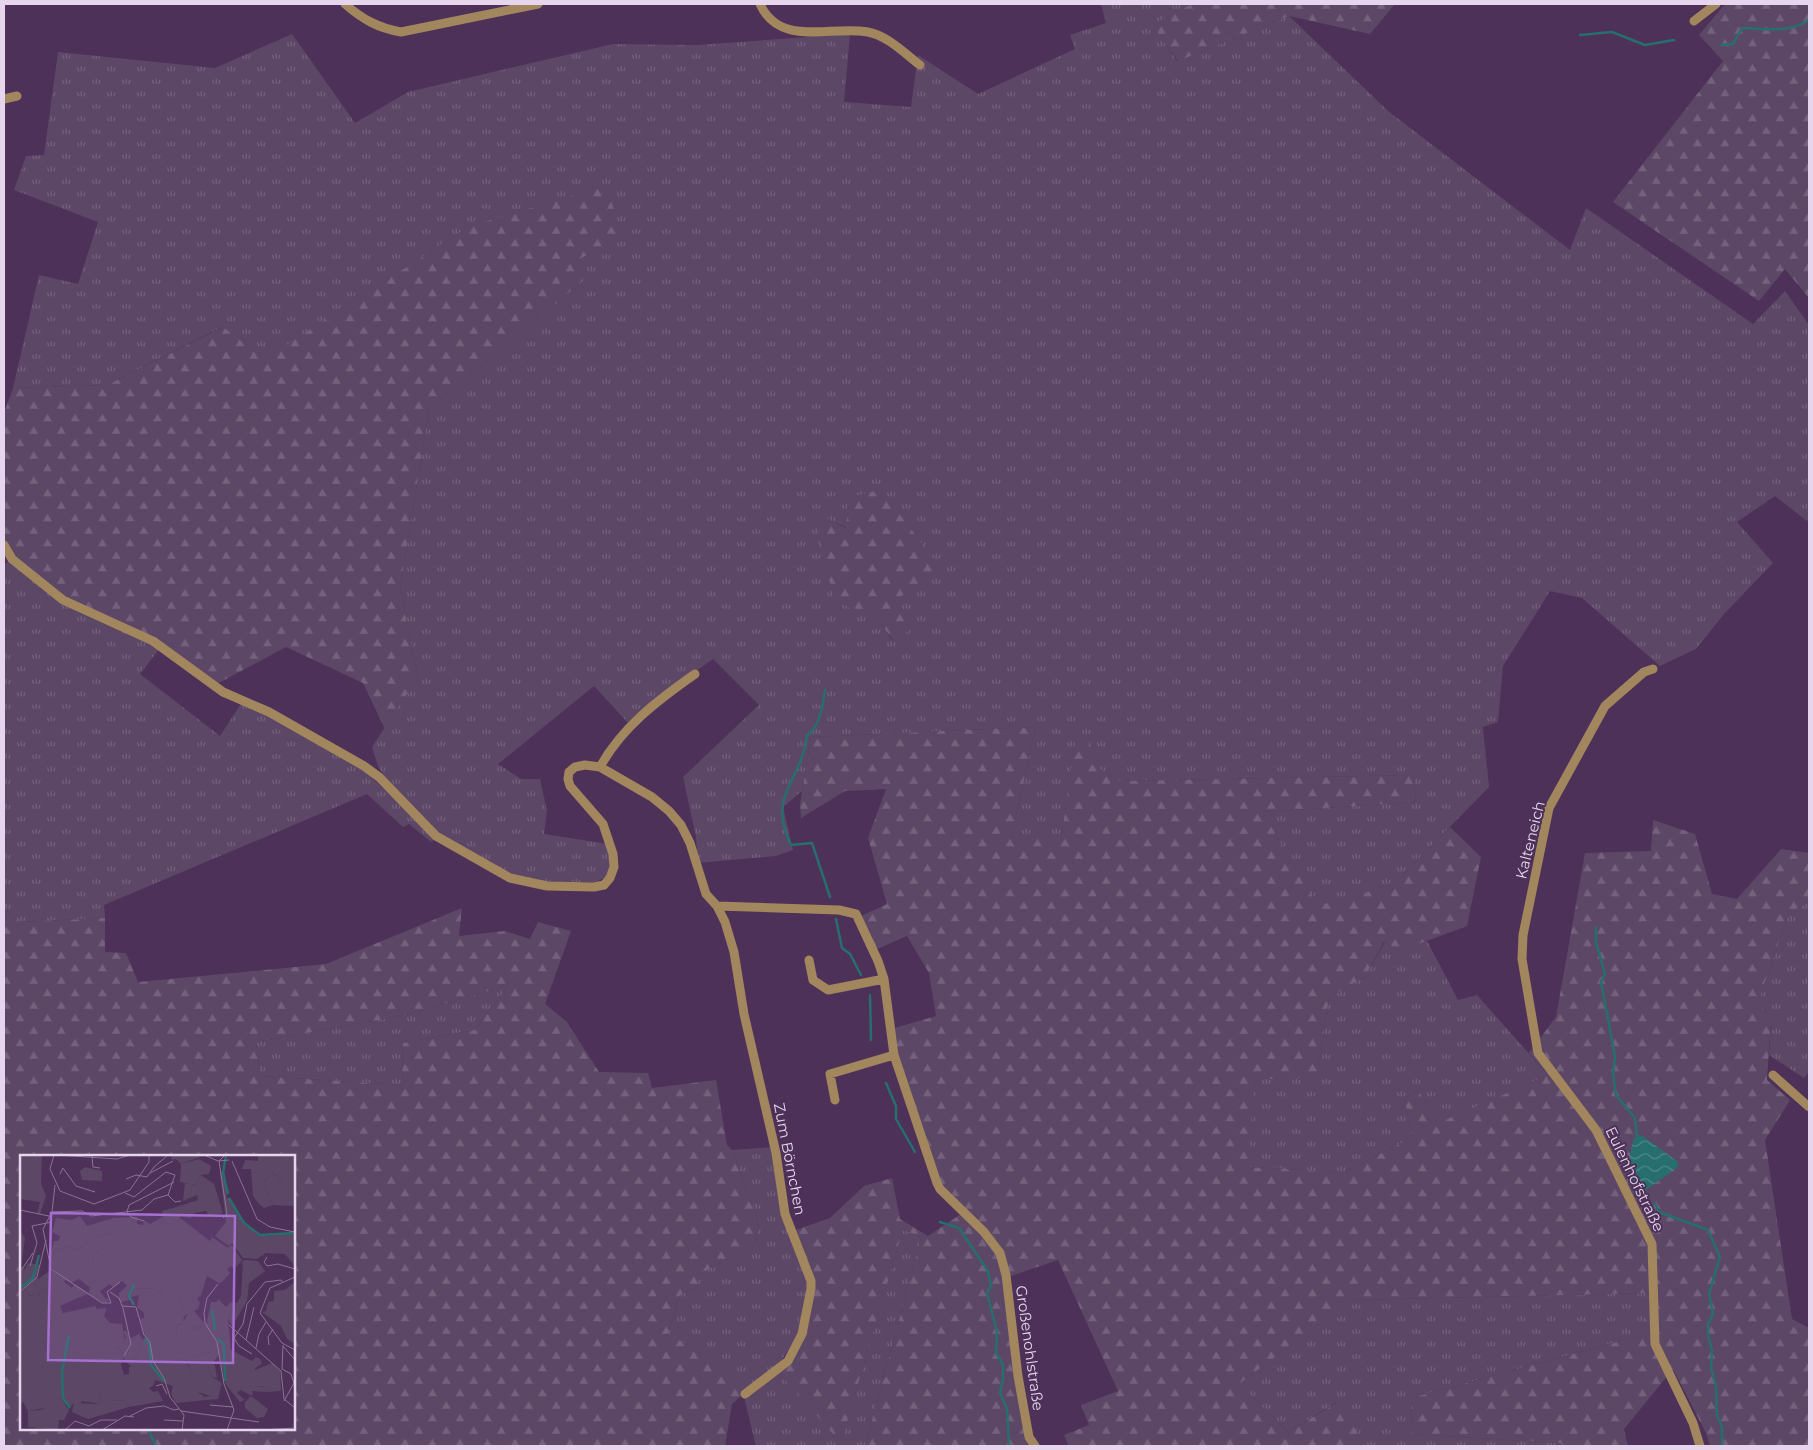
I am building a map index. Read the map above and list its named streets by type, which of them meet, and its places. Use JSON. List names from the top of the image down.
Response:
{
  "streets": {
    "street": [
      "Kalteneich",
      "Zum Börnchen",
      "Eulenhofstraße",
      "Großenohlstraße"
    ]
  },
  "crossings": [
    ["Kalteneich", "Eulenhofstraße"]
  ]
}
